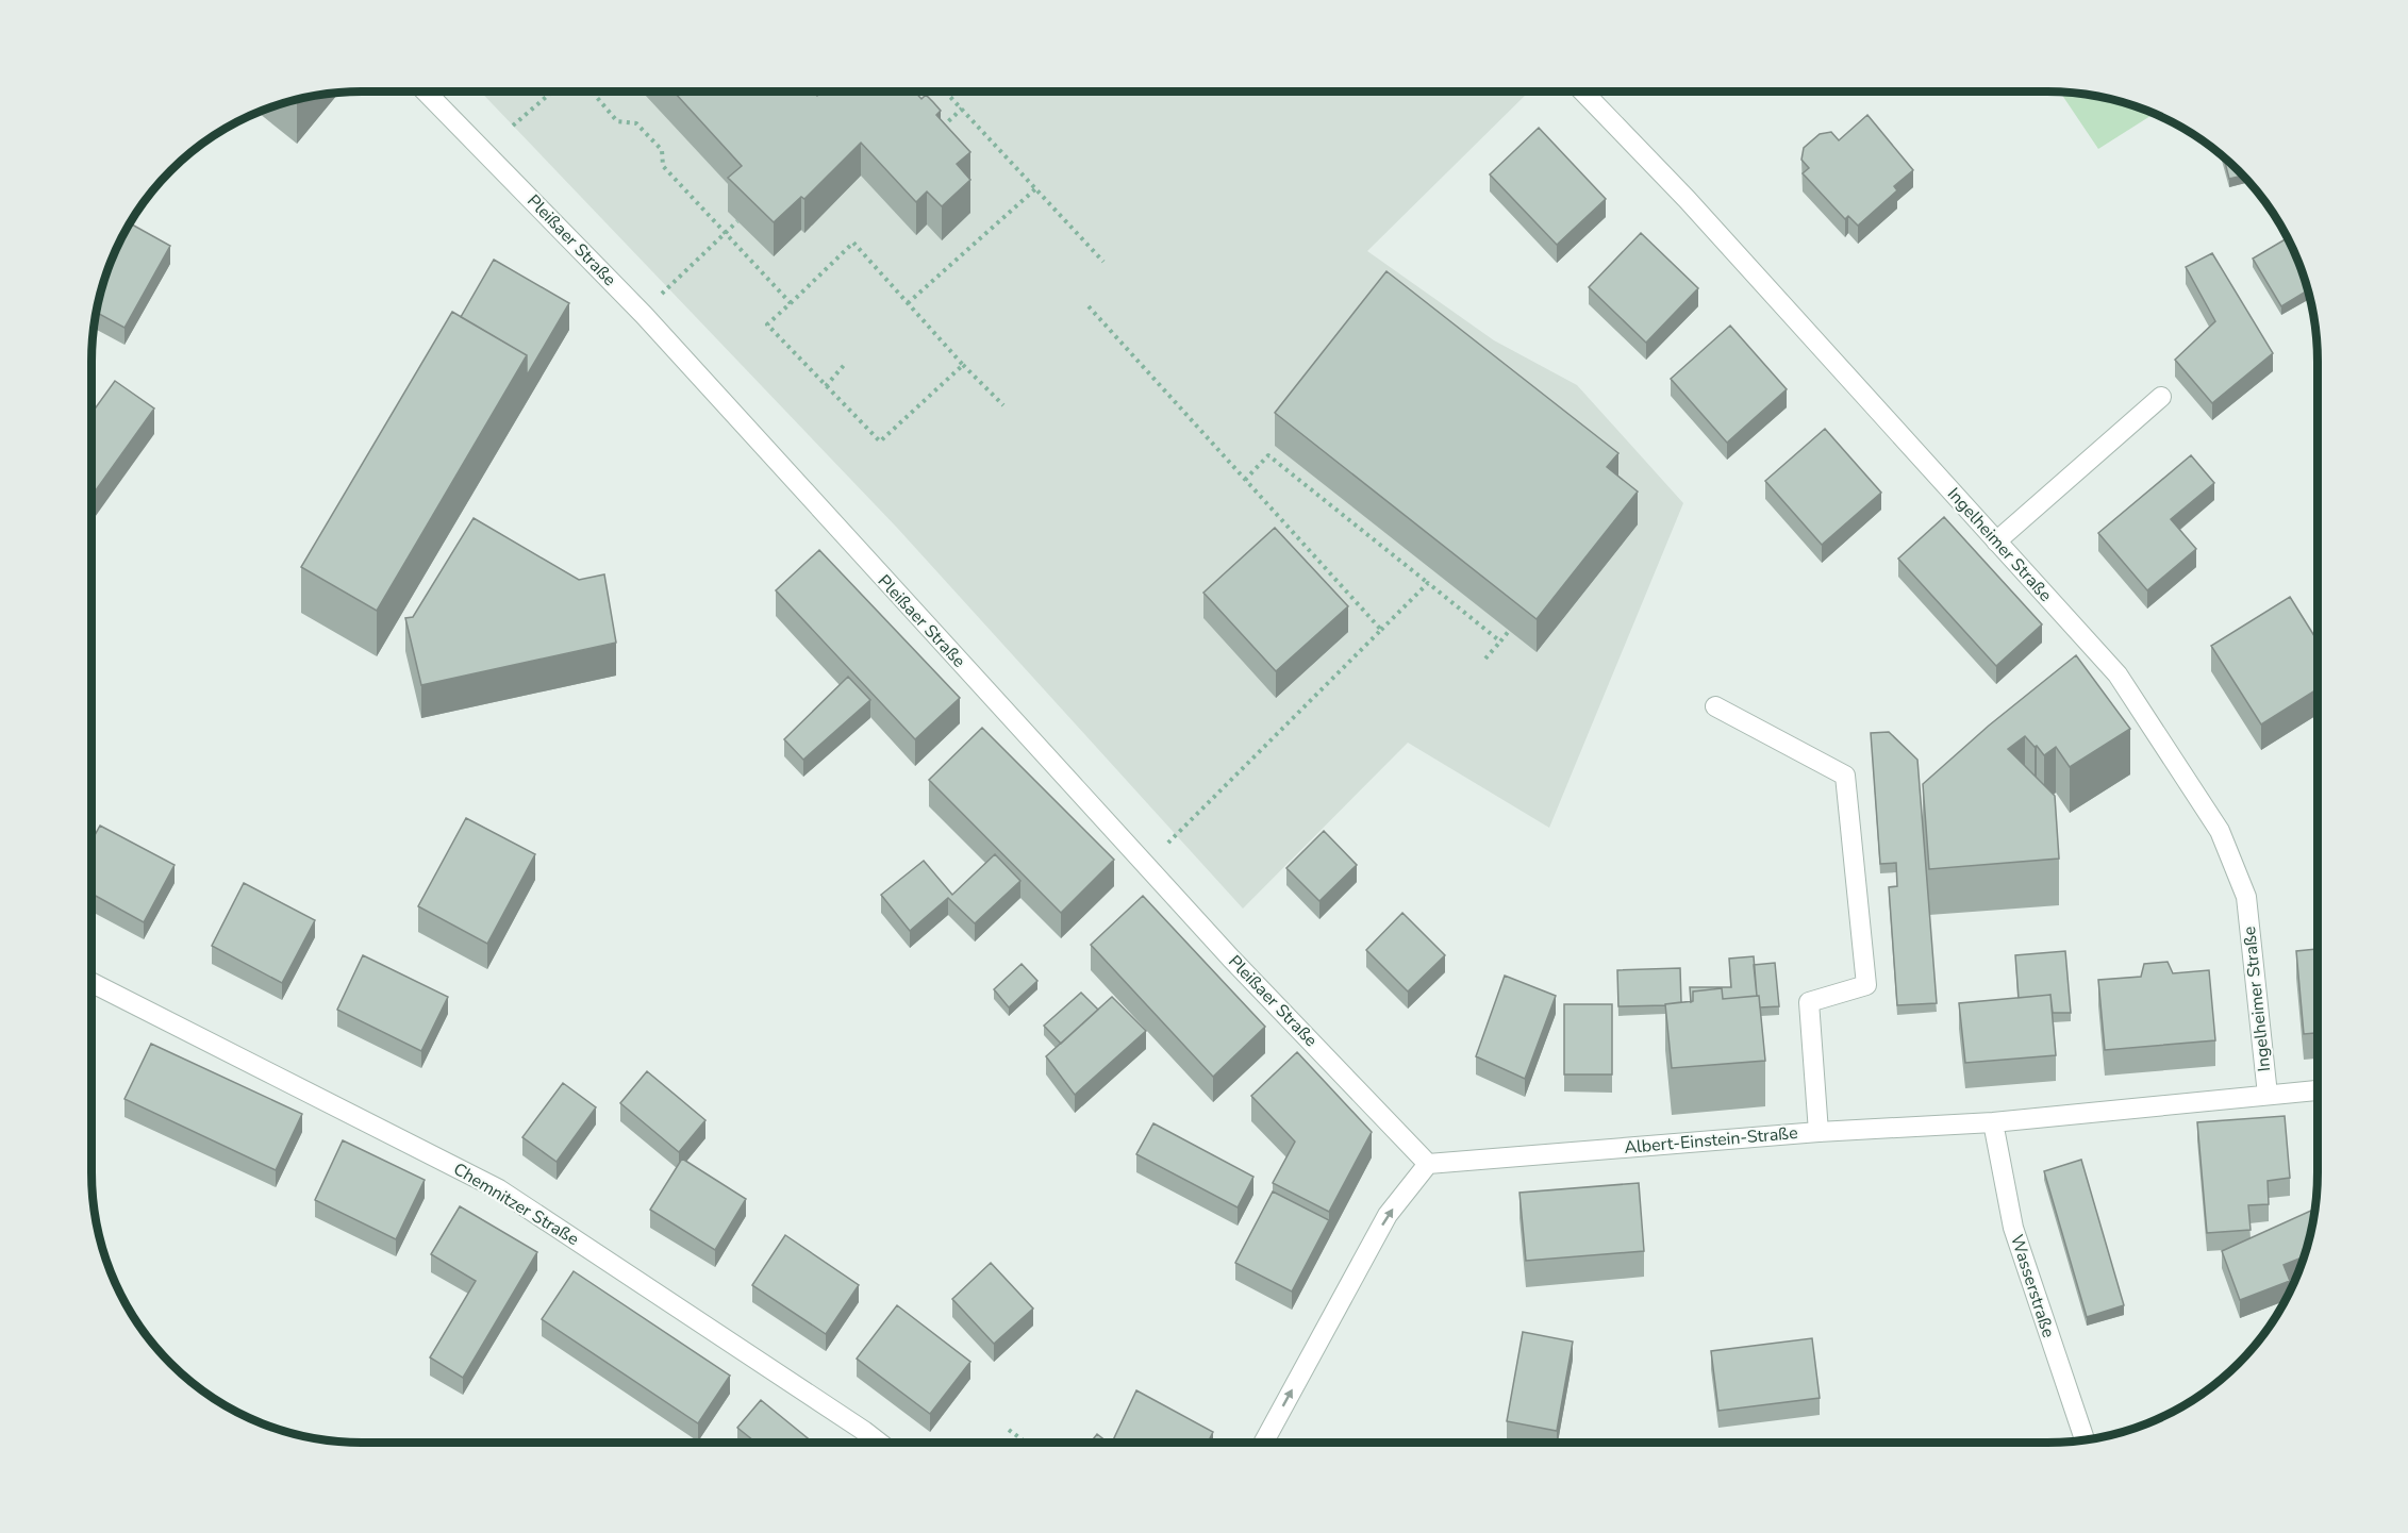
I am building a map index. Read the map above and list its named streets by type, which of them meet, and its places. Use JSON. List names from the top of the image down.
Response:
{
  "streets": {
    "street": [
      "Pleißaer Straße",
      "Ingelheimer Straße",
      "Albert-Einstein-Straße",
      "Chemnitzer Straße",
      "Wasserstraße"
    ]
  },
  "crossings": [
    ["Pleißaer Straße", "Albert-Einstein-Straße"],
    ["Ingelheimer Straße", "Albert-Einstein-Straße"],
    ["Albert-Einstein-Straße", "Wasserstraße"]
  ]
}
